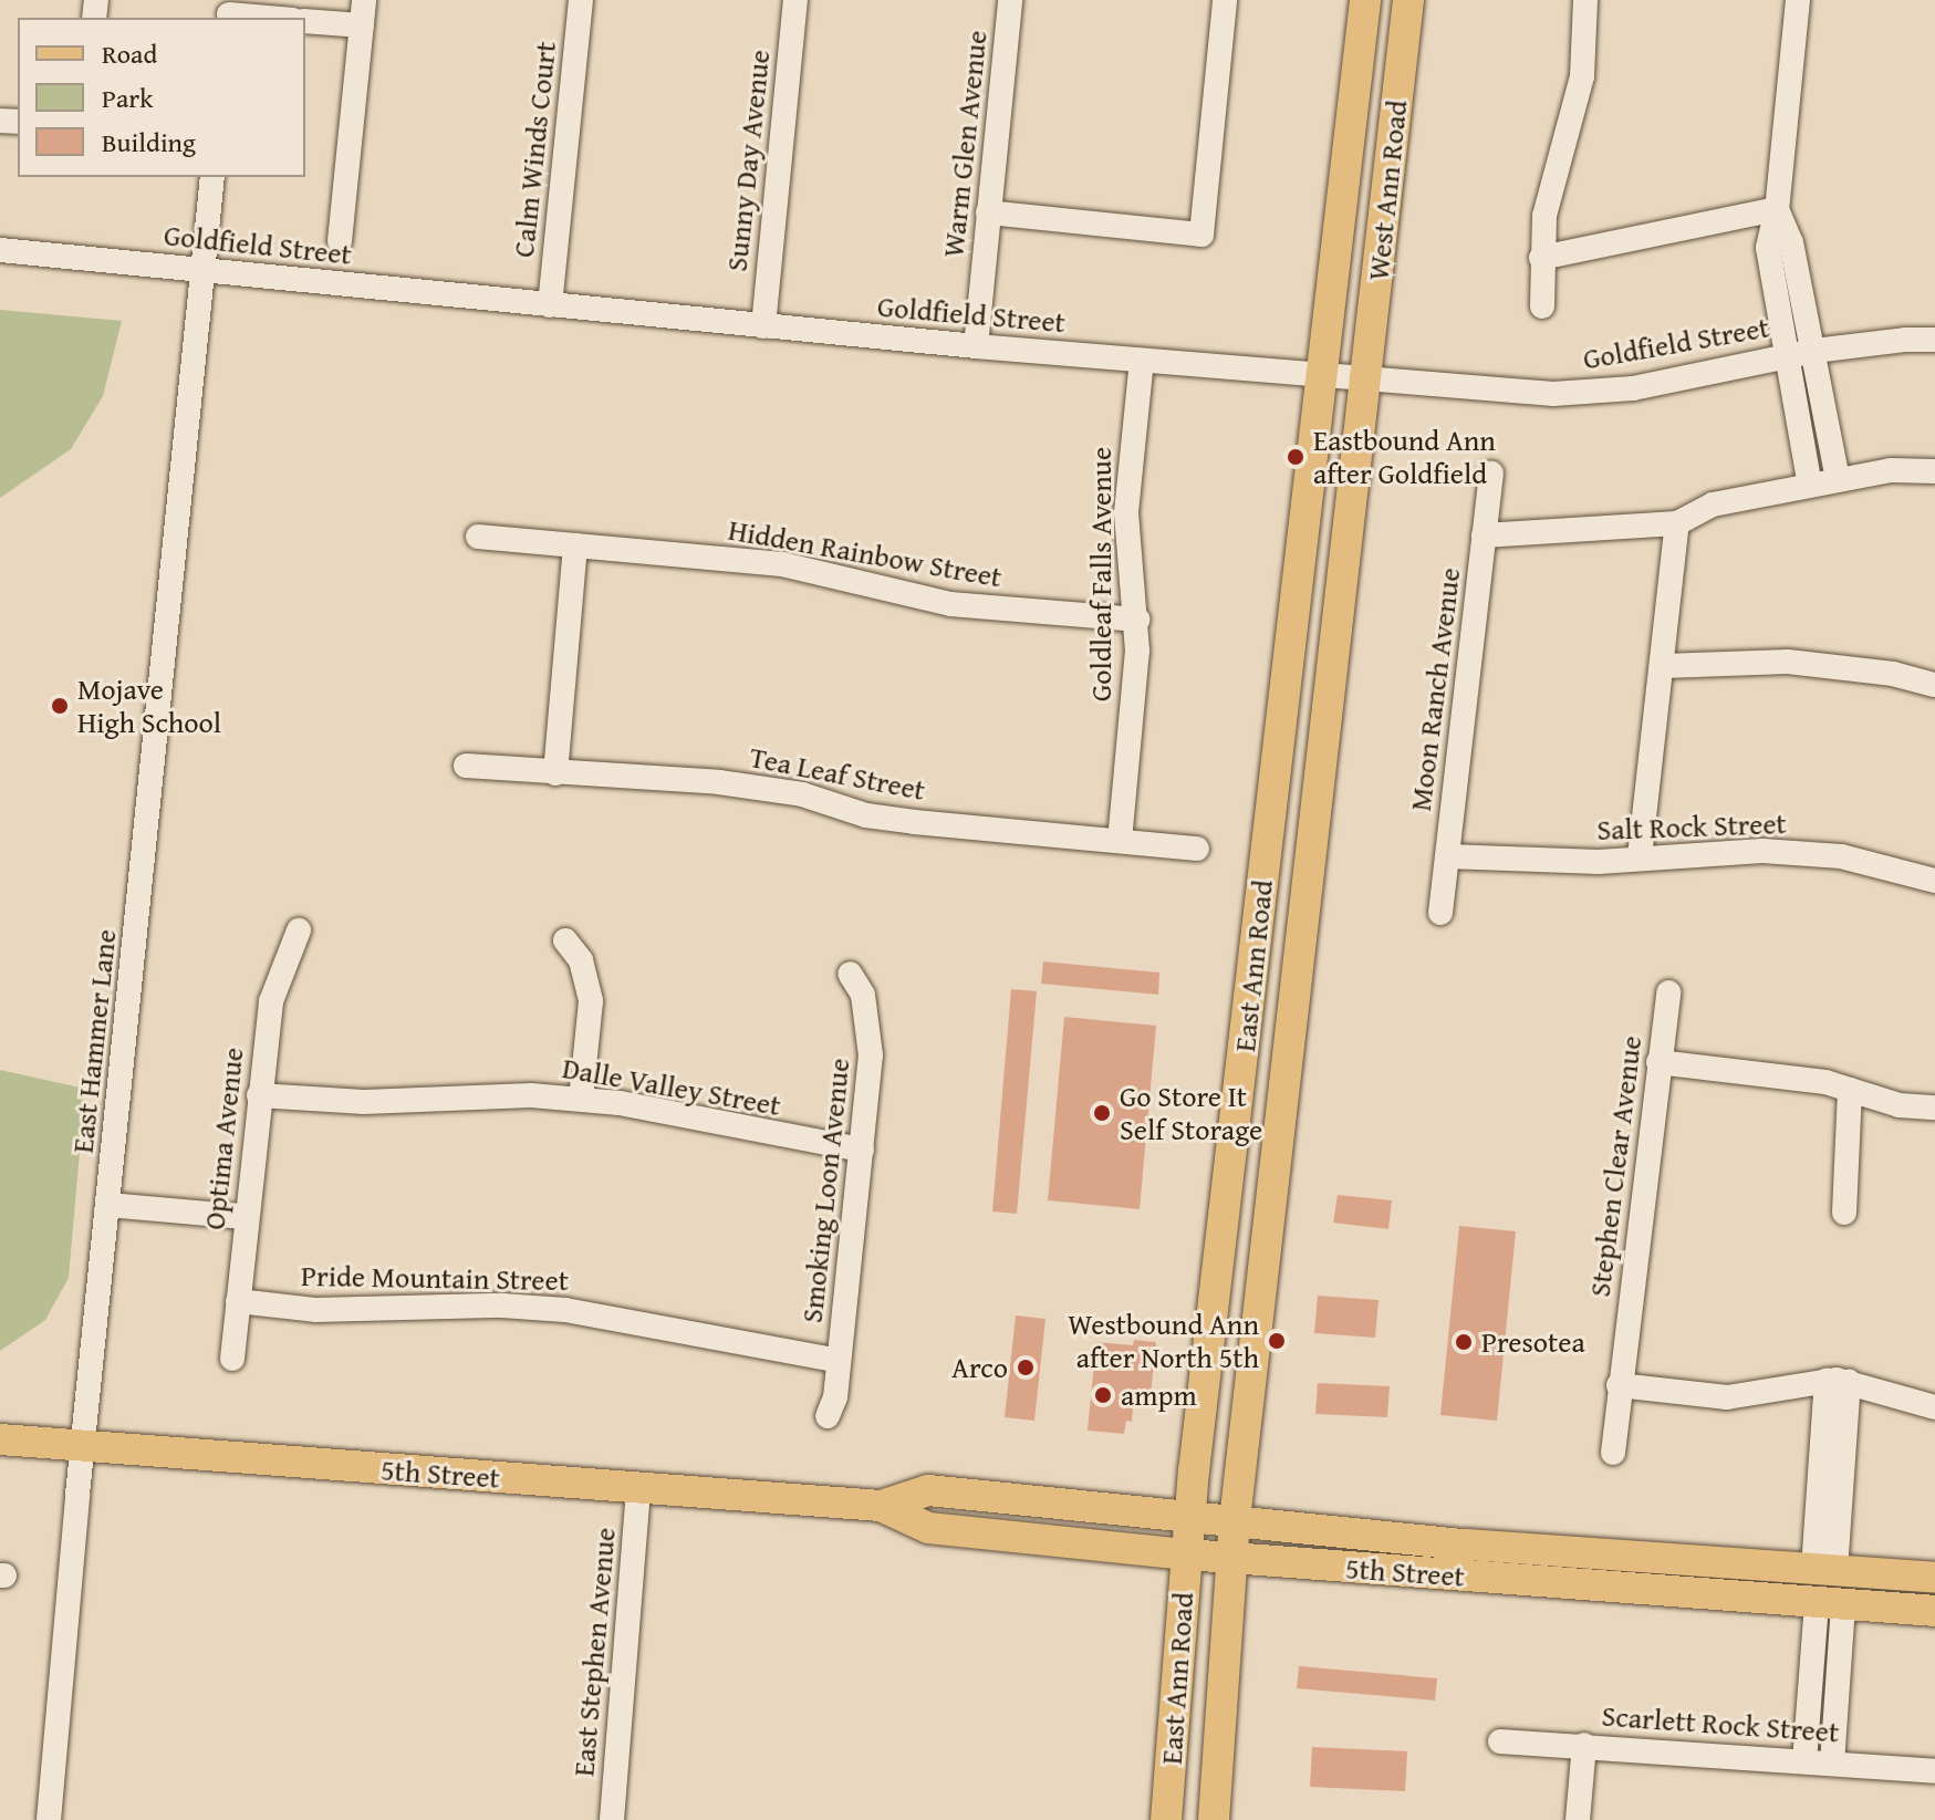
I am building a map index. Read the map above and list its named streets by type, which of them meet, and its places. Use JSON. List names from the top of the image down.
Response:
{
  "streets": {
    "main road": ["West Ann Road", "East Ann Road", "5th Street"],
    "street": [
      "Warm Glen Avenue",
      "Calm Winds Court",
      "Sunny Day Avenue",
      "Goldfield Street",
      "Hidden Rainbow Street",
      "Goldleaf Falls Avenue",
      "Moon Ranch Avenue",
      "Tea Leaf Street",
      "Salt Rock Street",
      "East Hammer Lane",
      "Dalle Valley Street",
      "Optima Avenue",
      "Stephen Clear Avenue",
      "Smoking Loon Avenue",
      "Pride Mountain Street",
      "East Stephen Avenue",
      "Scarlett Rock Street"
    ]
  },
  "crossings": [
    ["Warm Glen Avenue", "Goldfield Street"],
    ["Calm Winds Court", "Goldfield Street"],
    ["Sunny Day Avenue", "Goldfield Street"],
    ["West Ann Road", "Goldfield Street"],
    ["West Ann Road", "East Ann Road"],
    ["Goldfield Street", "Goldleaf Falls Avenue"],
    ["Goldfield Street", "East Ann Road"],
    ["Goldfield Street", "East Hammer Lane"],
    ["Hidden Rainbow Street", "Goldleaf Falls Avenue"],
    ["Goldleaf Falls Avenue", "Tea Leaf Street"],
    ["Moon Ranch Avenue", "Salt Rock Street"],
    ["East Ann Road", "5th Street"],
    ["East Hammer Lane", "5th Street"],
    ["Dalle Valley Street", "Optima Avenue"],
    ["Dalle Valley Street", "Smoking Loon Avenue"],
    ["Optima Avenue", "Pride Mountain Street"],
    ["Smoking Loon Avenue", "Pride Mountain Street"],
    ["5th Street", "East Stephen Avenue"]
  ],
  "places": [
    "Eastbound Ann after Goldfield",
    "Mojave High School",
    "Go Store It Self Storage",
    "Westbound Ann after North 5th",
    "Presotea",
    "Arco",
    "ampm"
  ],
  "legend": ["Road", "Park", "Building"]
}
